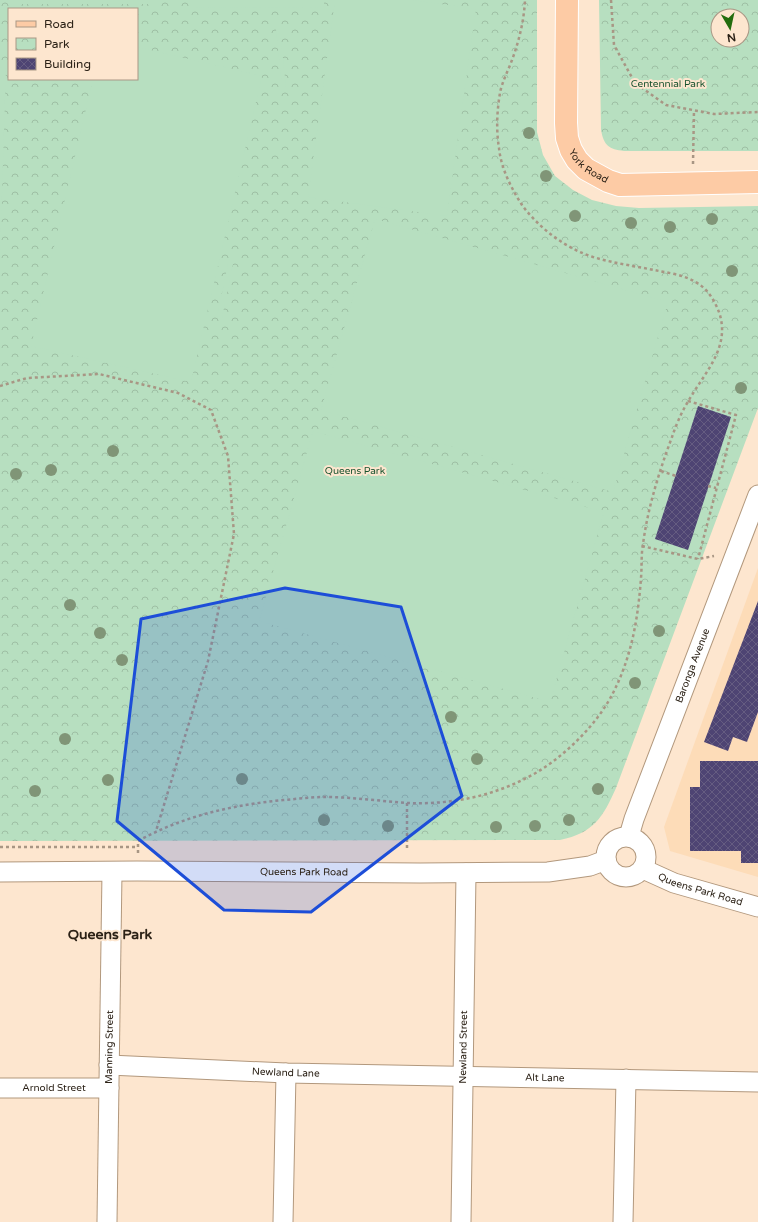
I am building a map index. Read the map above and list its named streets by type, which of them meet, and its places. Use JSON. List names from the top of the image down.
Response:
{
  "streets": {
    "main road": ["York Road"],
    "street": [
      "Baronga Avenue",
      "Queens Park Road",
      "Manning Street",
      "Newland Street",
      "Newland Lane",
      "Alt Lane",
      "Arnold Street"
    ]
  },
  "crossings": [
    ["Baronga Avenue", "Queens Park Road"],
    ["Queens Park Road", "Manning Street"],
    ["Queens Park Road", "Newland Street"],
    ["Manning Street", "Newland Lane"],
    ["Manning Street", "Arnold Street"],
    ["Newland Street", "Newland Lane"],
    ["Newland Street", "Alt Lane"],
    ["Newland Lane", "Alt Lane"]
  ],
  "districts": ["Queens Park"],
  "parks": ["Centennial Park", "Queens Park"],
  "legend": ["Road", "Park", "Building"],
  "north": "bottom"
}
